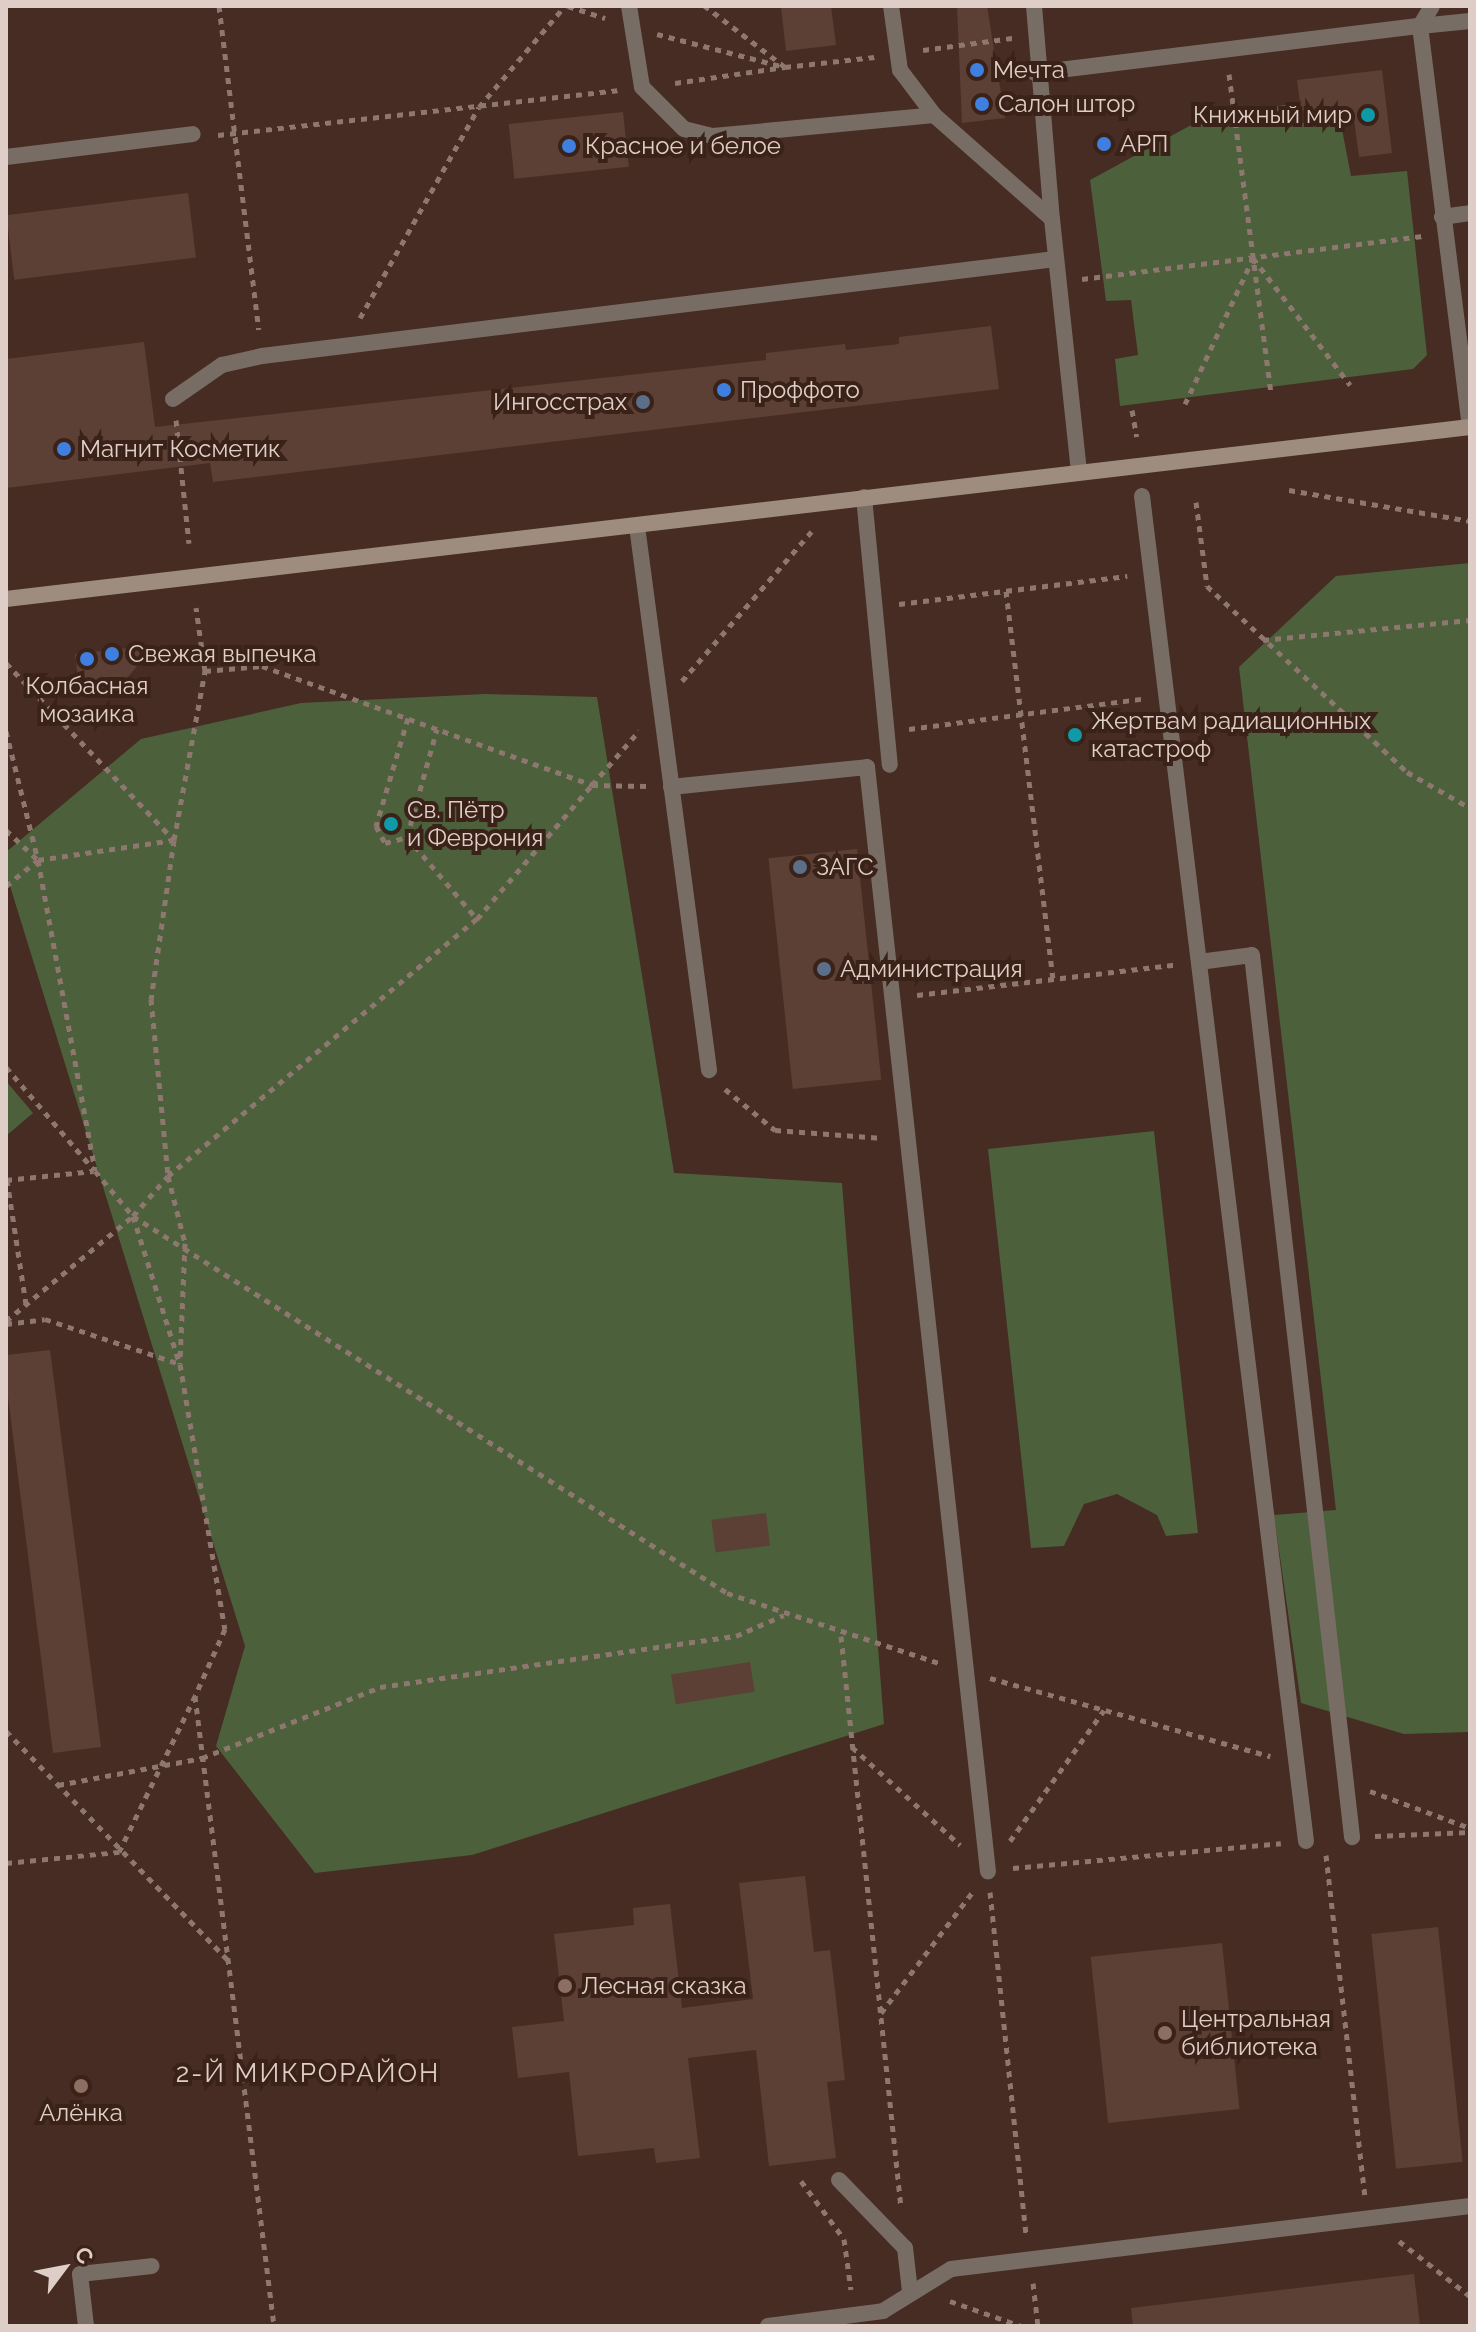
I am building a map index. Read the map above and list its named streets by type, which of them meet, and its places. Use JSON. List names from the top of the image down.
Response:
{
  "districts": ["2-Й МИКРОРАЙОН"],
  "places": [
    "Мечта",
    "Салон штор",
    "Книжный мир",
    "АРП",
    "Красное и белое",
    "Проффото",
    "Ингосстрах",
    "Магнит Косметик",
    "Свежая выпечка",
    "Колбасная мозаика",
    "Жертвам радиационных катастроф",
    "Св. Пётр и Феврония",
    "ЗАГС",
    "Администрация",
    "Лесная сказка",
    "Центральная библиотека",
    "Алёнка"
  ],
  "north": "top right"
}
